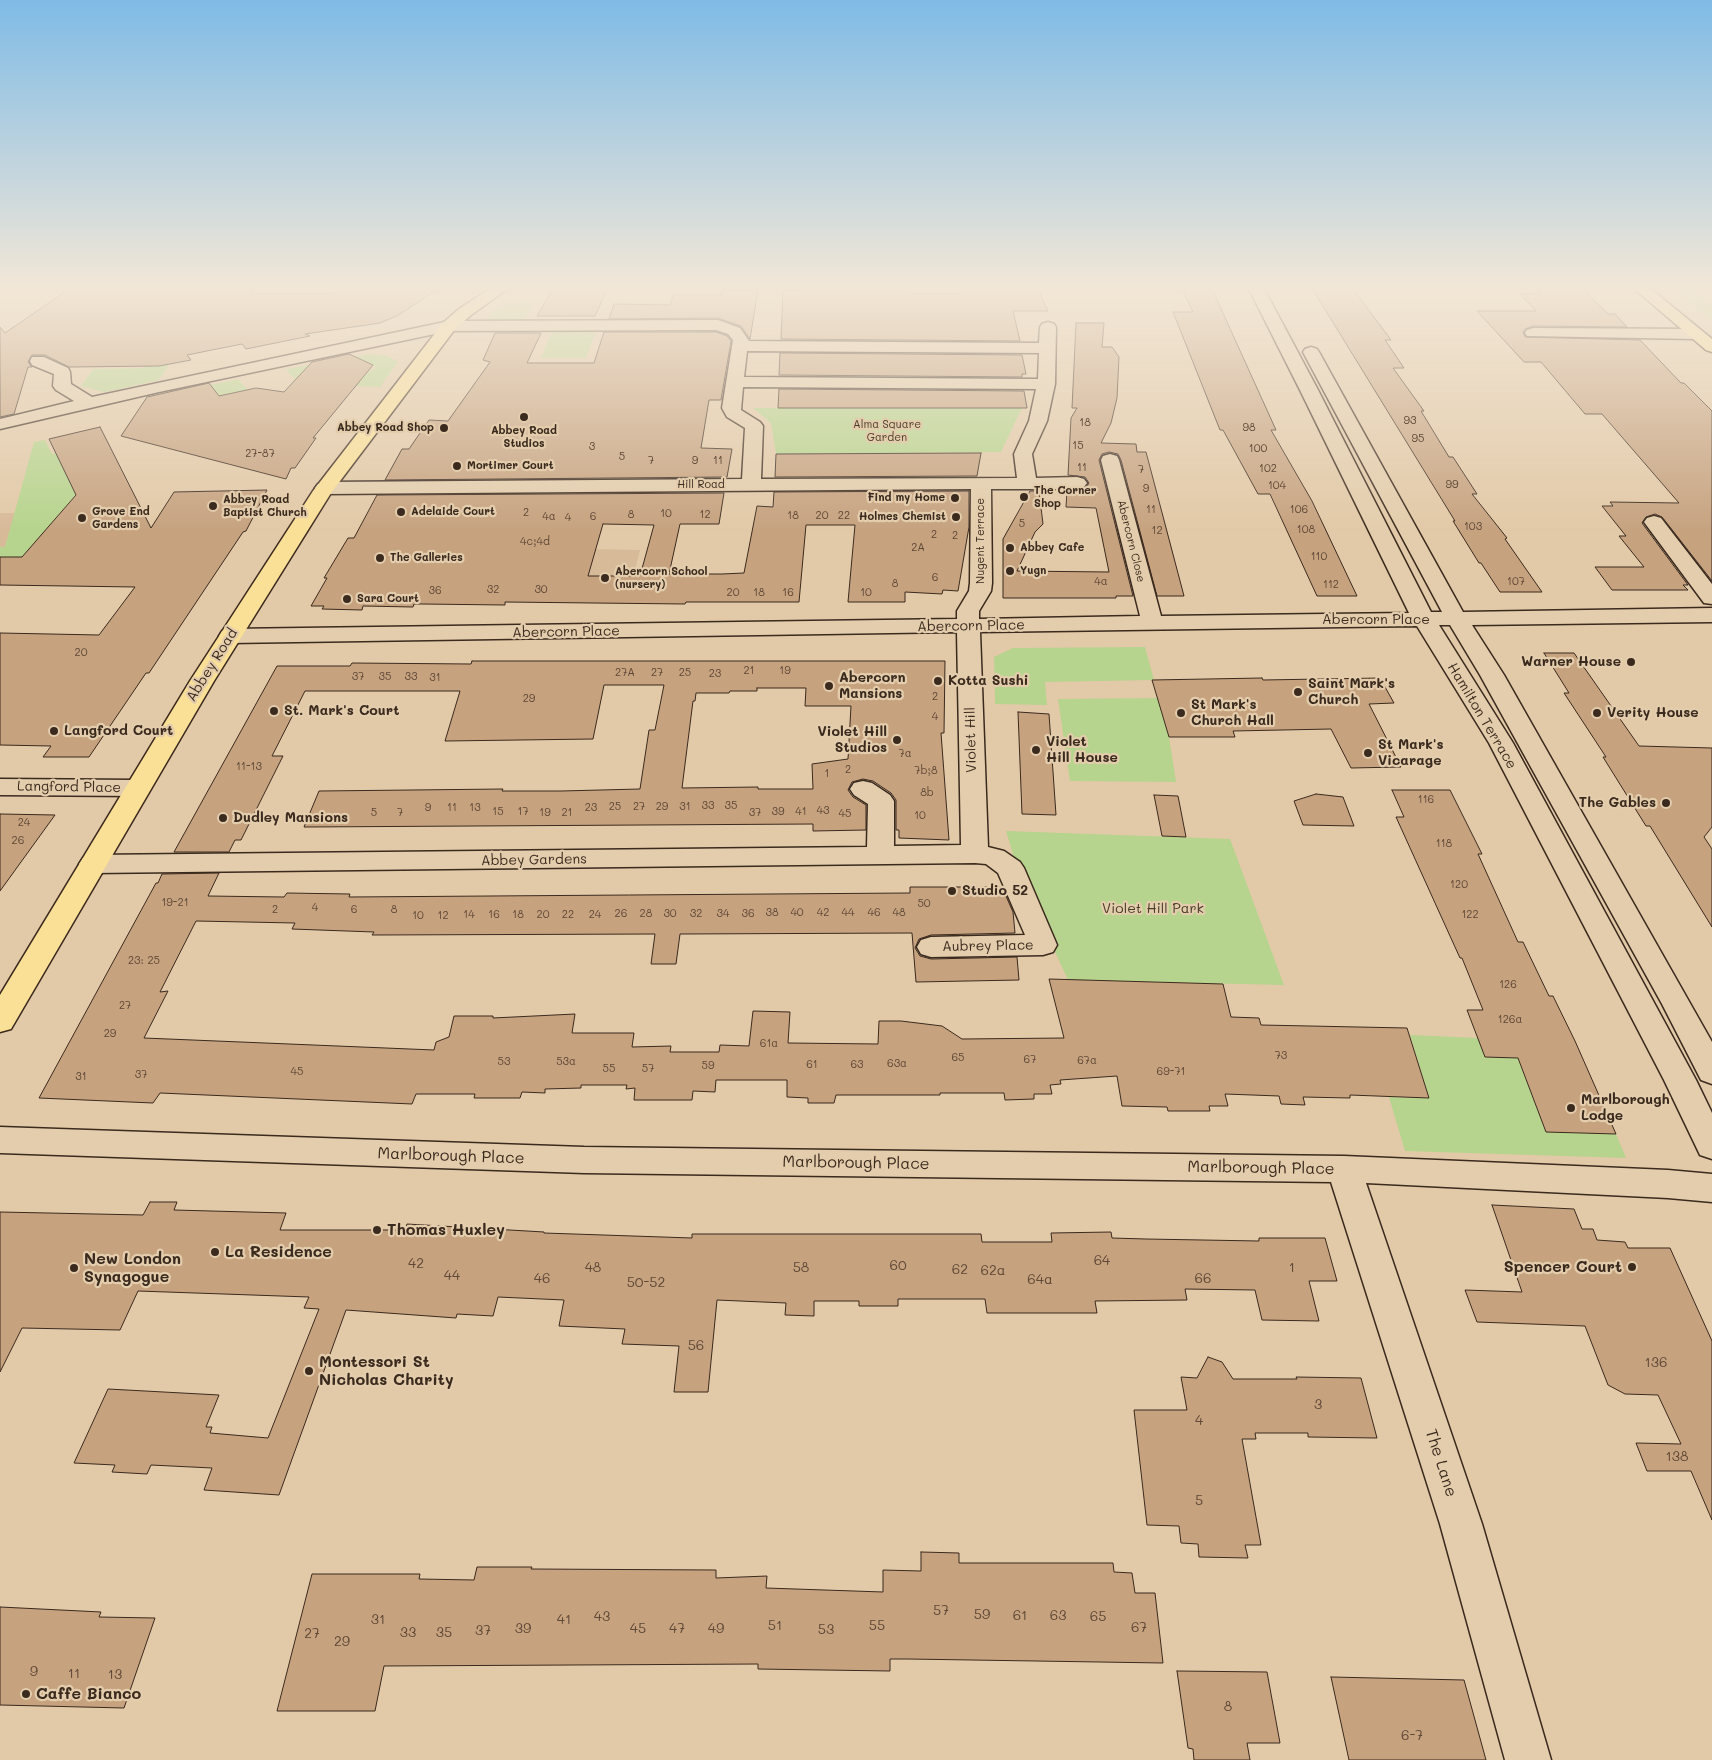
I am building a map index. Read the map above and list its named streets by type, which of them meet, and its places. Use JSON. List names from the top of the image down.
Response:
{
  "streets": {
    "main road": ["Abbey Road"],
    "street": [
      "Hill Road",
      "Nugent Terrace",
      "Abercorn Close",
      "Abercorn Place",
      "Hamilton Terrace",
      "Violet Hill",
      "Langford Place",
      "Abbey Gardens",
      "Aubrey Place",
      "Marlborough Place",
      "The Lane"
    ]
  },
  "crossings": [
    ["Hill Road", "Nugent Terrace"],
    ["Hill Road", "Abbey Road"],
    ["Nugent Terrace", "Abercorn Place"],
    ["Nugent Terrace", "Violet Hill"],
    ["Abercorn Close", "Abercorn Place"],
    ["Abercorn Place", "Abbey Road"],
    ["Abercorn Place", "Hamilton Terrace"],
    ["Abercorn Place", "Violet Hill"],
    ["Abbey Road", "Langford Place"],
    ["Abbey Road", "Abbey Gardens"],
    ["Violet Hill", "Abbey Gardens"],
    ["Violet Hill", "Aubrey Place"],
    ["Abbey Gardens", "Aubrey Place"],
    ["Marlborough Place", "The Lane"]
  ],
  "parks": ["Alma Square Garden", "Violet Hill Park"],
  "places": [
    "Abbey Road Studios",
    "Abbey Road Shop",
    "Mortimer Court",
    "The Corner Shop",
    "Find my Home",
    "Abbey Road Baptist Church",
    "Adelaide Court",
    "Holmes Chemist",
    "Grove End Gardens",
    "Abbey Cafe",
    "The Galleries",
    "Yugn",
    "Abercorn School (nursery)",
    "Sara Court",
    "Warner House",
    "Kotta Sushi",
    "Abercorn Mansions",
    "Saint Mark's Church",
    "St. Mark's Court",
    "St Mark's Church Hall",
    "Verity House",
    "Langford Court",
    "Violet Hill Studios",
    "Violet Hill House",
    "St Mark's Vicarage",
    "The Gables",
    "Dudley Mansions",
    "Studio 52",
    "Marlborough Lodge",
    "Thomas Huxley",
    "La Residence",
    "Spencer Court",
    "New London Synagogue",
    "Montessori St Nicholas Charity",
    "Caffe Bianco"
  ],
  "house_numbers": [
    "93",
    "18",
    "98",
    "95",
    "15",
    "3",
    "100",
    "27-87",
    "5",
    "7",
    "9",
    "11",
    "11",
    "102",
    "7",
    "99",
    "104",
    "9",
    "11",
    "106",
    "2",
    "10",
    "8",
    "12",
    "18",
    "20",
    "22",
    "4a",
    "6",
    "4",
    "5",
    "103",
    "108",
    "12",
    "2",
    "2",
    "4c;4d",
    "2A",
    "110",
    "6",
    "4a",
    "107",
    "8",
    "112",
    "32",
    "30",
    "36",
    "20",
    "18",
    "16",
    "10",
    "20",
    "21",
    "19",
    "27A",
    "27",
    "25",
    "23",
    "37",
    "35",
    "33",
    "31",
    "2",
    "29",
    "4",
    "7a",
    "11-13",
    "2",
    "7b;8",
    "1",
    "8b",
    "116",
    "33",
    "35",
    "25",
    "27",
    "29",
    "31",
    "9",
    "11",
    "13",
    "23",
    "43",
    "15",
    "17",
    "39",
    "41",
    "5",
    "7",
    "19",
    "21",
    "37",
    "45",
    "10",
    "24",
    "26",
    "118",
    "120",
    "19-21",
    "50",
    "4",
    "2",
    "6",
    "8",
    "38",
    "40",
    "42",
    "44",
    "46",
    "48",
    "26",
    "28",
    "30",
    "32",
    "34",
    "36",
    "14",
    "16",
    "18",
    "20",
    "22",
    "24",
    "122",
    "10",
    "12",
    "23: 25",
    "126",
    "27",
    "126a",
    "29",
    "61a",
    "73",
    "65",
    "67",
    "67a",
    "53",
    "53a",
    "63a",
    "61",
    "63",
    "59",
    "55",
    "57",
    "45",
    "69-71",
    "37",
    "31",
    "64",
    "42",
    "60",
    "48",
    "58",
    "1",
    "62",
    "62a",
    "44",
    "46",
    "66",
    "64a",
    "50-52",
    "56",
    "136",
    "3",
    "4",
    "138",
    "5",
    "57",
    "59",
    "61",
    "63",
    "43",
    "65",
    "31",
    "41",
    "51",
    "55",
    "67",
    "39",
    "45",
    "47",
    "49",
    "53",
    "37",
    "33",
    "35",
    "27",
    "29",
    "9",
    "11",
    "13",
    "8",
    "6-7"
  ]
}
